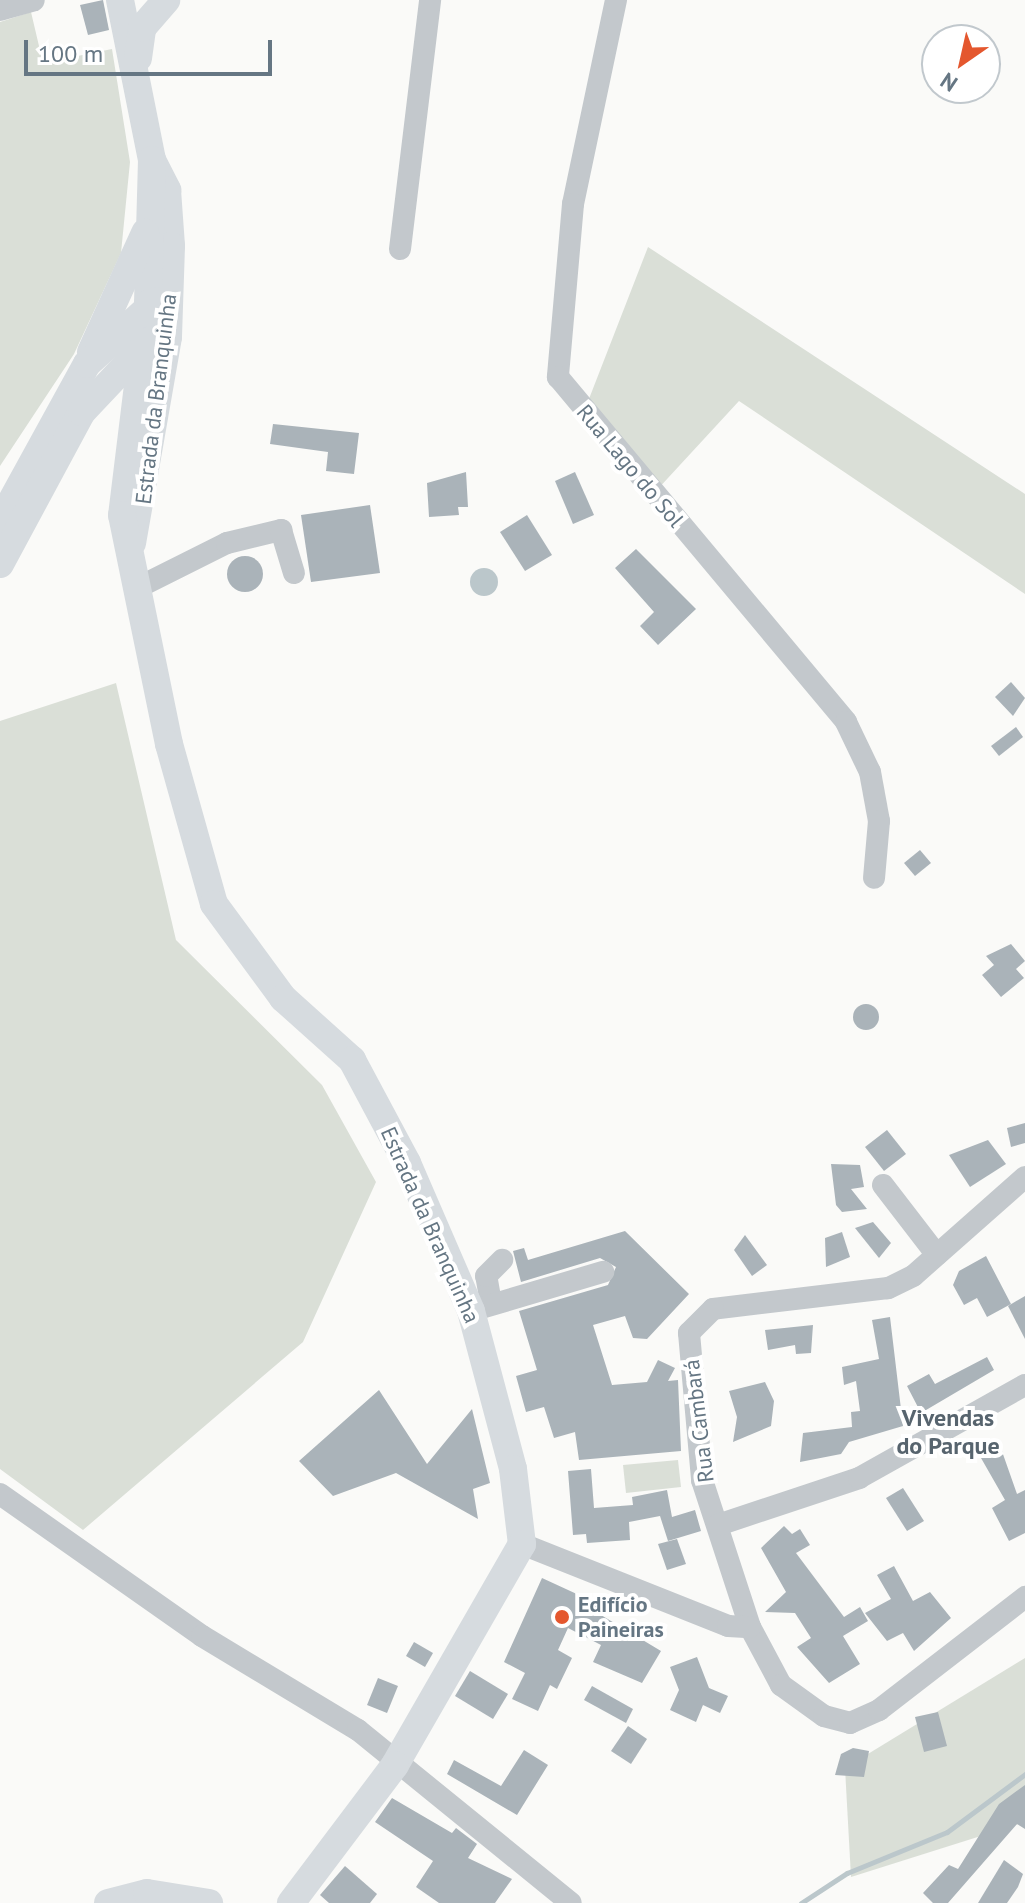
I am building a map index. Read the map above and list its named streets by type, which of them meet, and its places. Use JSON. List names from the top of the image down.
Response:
{
  "streets": {
    "main road": ["Estrada da Branquinha"],
    "street": ["Rua Lago do Sol", "Rua Cambará"]
  },
  "districts": ["Vivendas do Parque"],
  "places": ["Edifício Paineiras"],
  "scale_bar": "100 m",
  "north": "bottom left"
}
